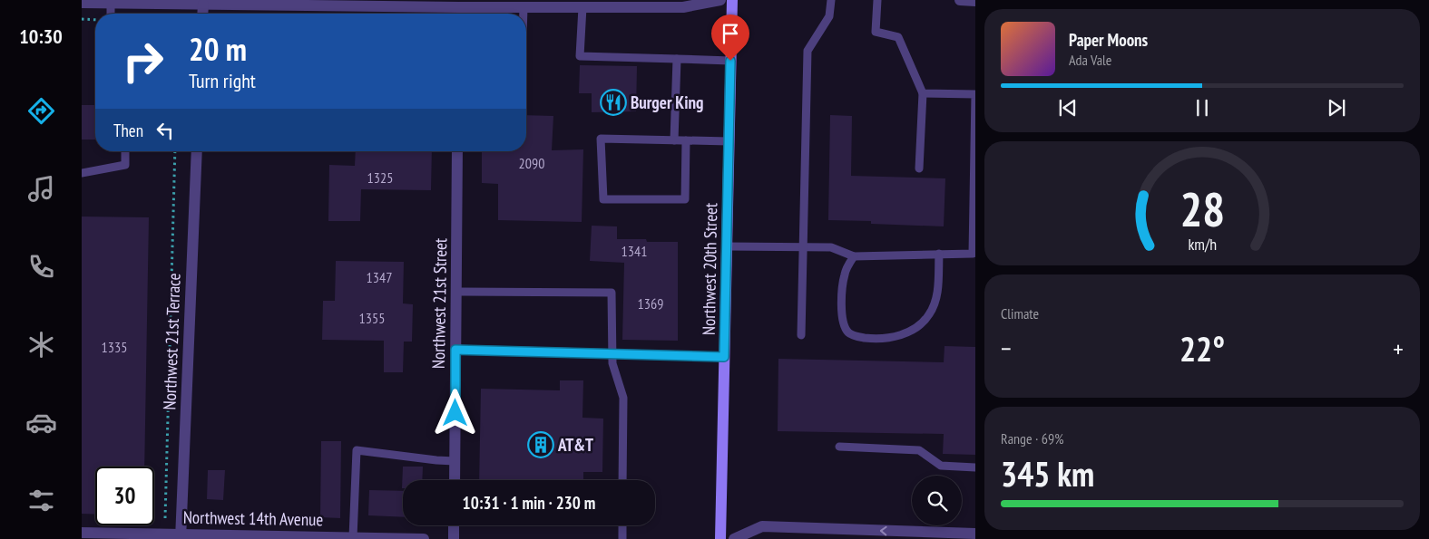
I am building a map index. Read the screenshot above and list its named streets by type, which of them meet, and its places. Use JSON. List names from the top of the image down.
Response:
{
  "streets": {
    "main road": ["Northwest 20th Street"],
    "street": ["Northwest 21st Street", "Northwest 21st Terrace", "Northwest 14th Avenue"]
  },
  "crossings": [
    ["Northwest 21st Terrace", "Northwest 14th Avenue"]
  ],
  "places": {
    "restaurant": ["Burger King"],
    "building": ["AT&T"]
  },
  "house_numbers": [
    "2090",
    "1325",
    "1341",
    "1347",
    "1369",
    "1355",
    "1335"
  ],
  "page": {
    "tabs": "10:30",
    "turn": ["20 m", "Turn right"],
    "song": ["Paper Moons", "Ada Vale"],
    "then": "Then",
    "tile": [
      "Climate",
      ["Range · 69%", "345 km"]
    ],
    "heat": ["−", "22°", "+"],
    "limit": "30",
    "trip": "10:31 · 1 min · 230 m",
    "gauge": ["28", "km/h"]
  }
}
